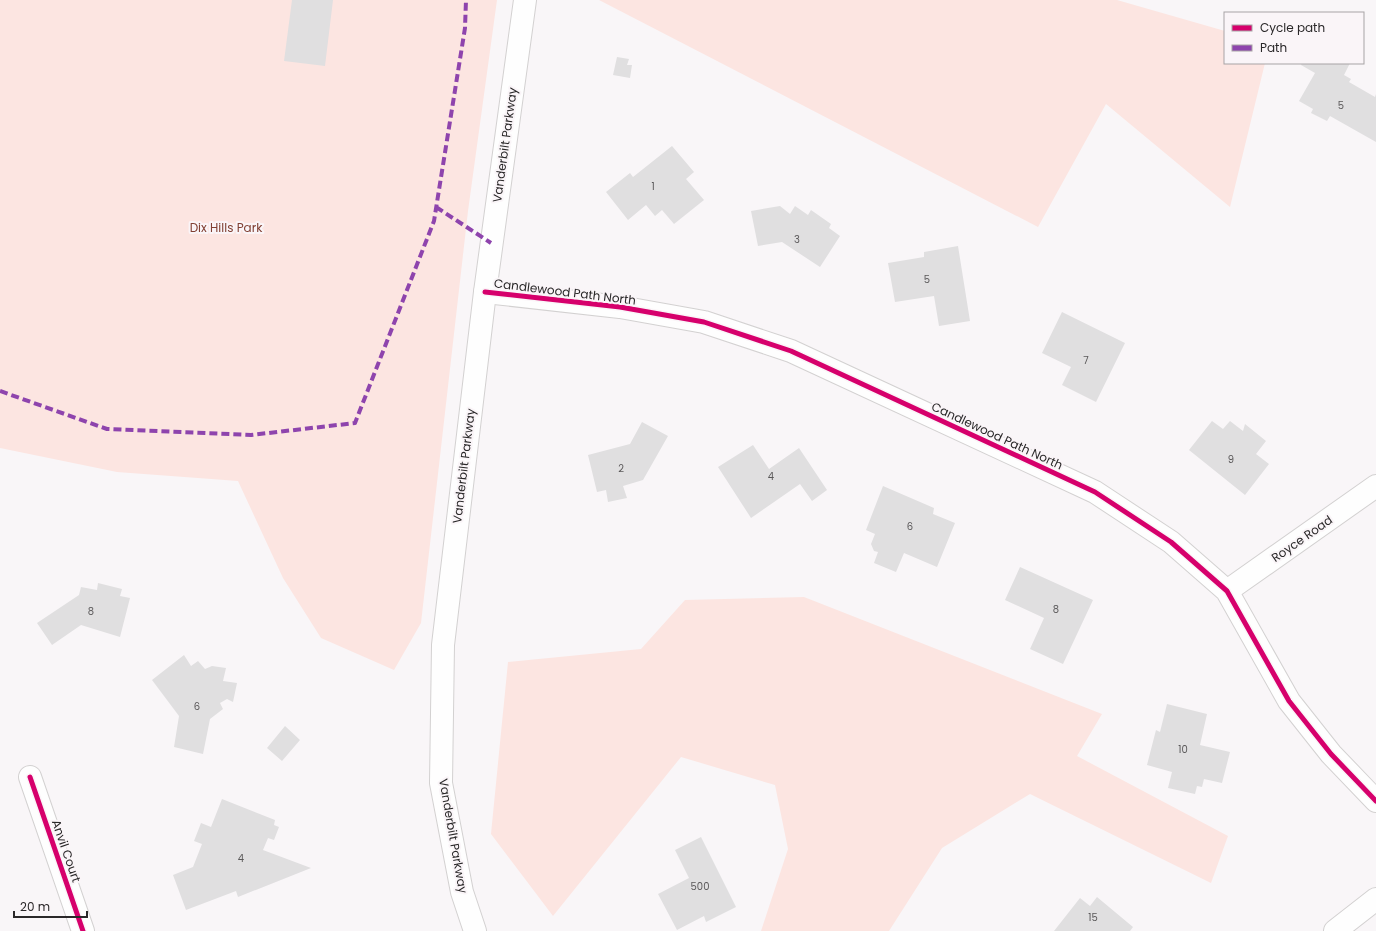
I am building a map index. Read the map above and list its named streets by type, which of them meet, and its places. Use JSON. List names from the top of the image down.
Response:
{
  "streets": {
    "street": [
      "Vanderbilt Parkway",
      "Candlewood Path North",
      "Royce Road",
      "Anvil Court"
    ]
  },
  "crossings": [
    ["Vanderbilt Parkway", "Candlewood Path North"],
    ["Candlewood Path North", "Royce Road"]
  ],
  "parks": ["Dix Hills Park"],
  "house_numbers": [
    "5",
    "1",
    "3",
    "5",
    "7",
    "9",
    "2",
    "4",
    "6",
    "8",
    "8",
    "6",
    "10",
    "4",
    "500",
    "15"
  ],
  "legend": ["Cycle path", "Path"],
  "scale_bar": "20 m"
}
